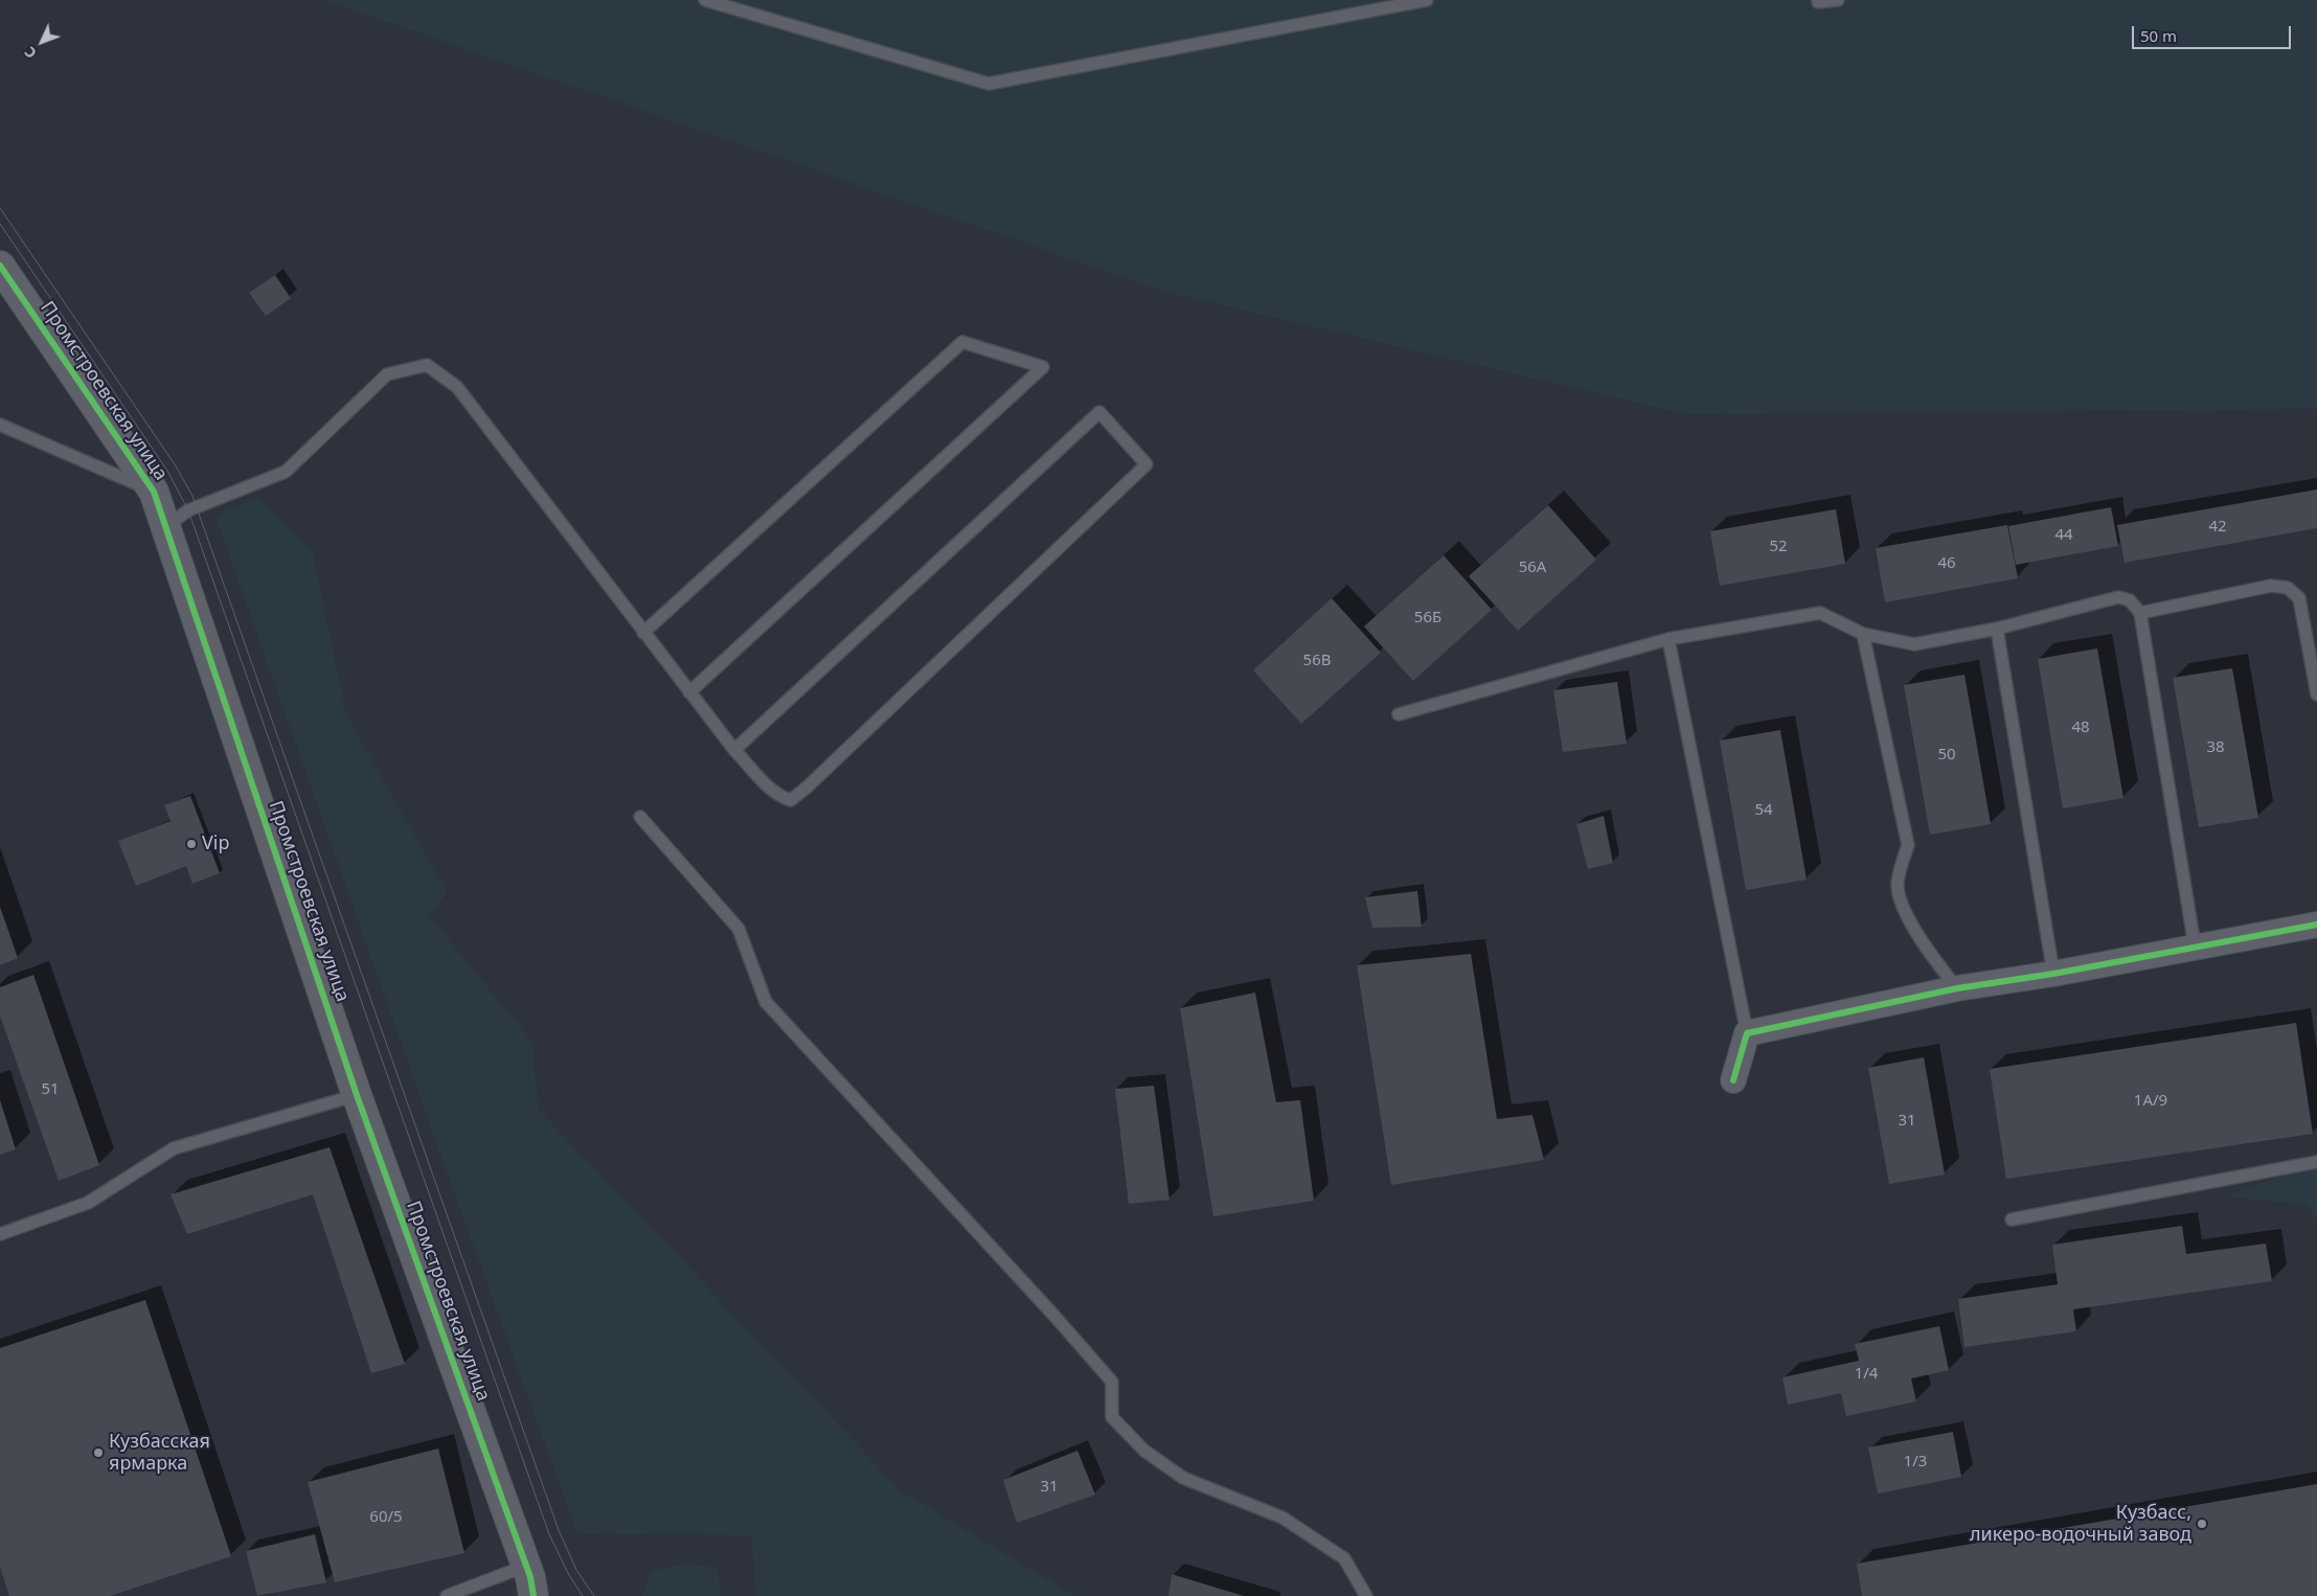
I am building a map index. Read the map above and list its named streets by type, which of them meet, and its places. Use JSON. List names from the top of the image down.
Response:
{
  "streets": {
    "street": ["Промстроевская улица"]
  },
  "places": ["Vip", "Кузбасская ярмарка", "Кузбасс, ликеро-водочный завод"],
  "house_numbers": [
    "42",
    "44",
    "52",
    "46",
    "56А",
    "56Б",
    "56В",
    "48",
    "38",
    "50",
    "54",
    "51",
    "1А/9",
    "31",
    "1/4",
    "1/3",
    "31",
    "60/5"
  ],
  "scale_bar": "50 m",
  "north": "bottom left"
}
